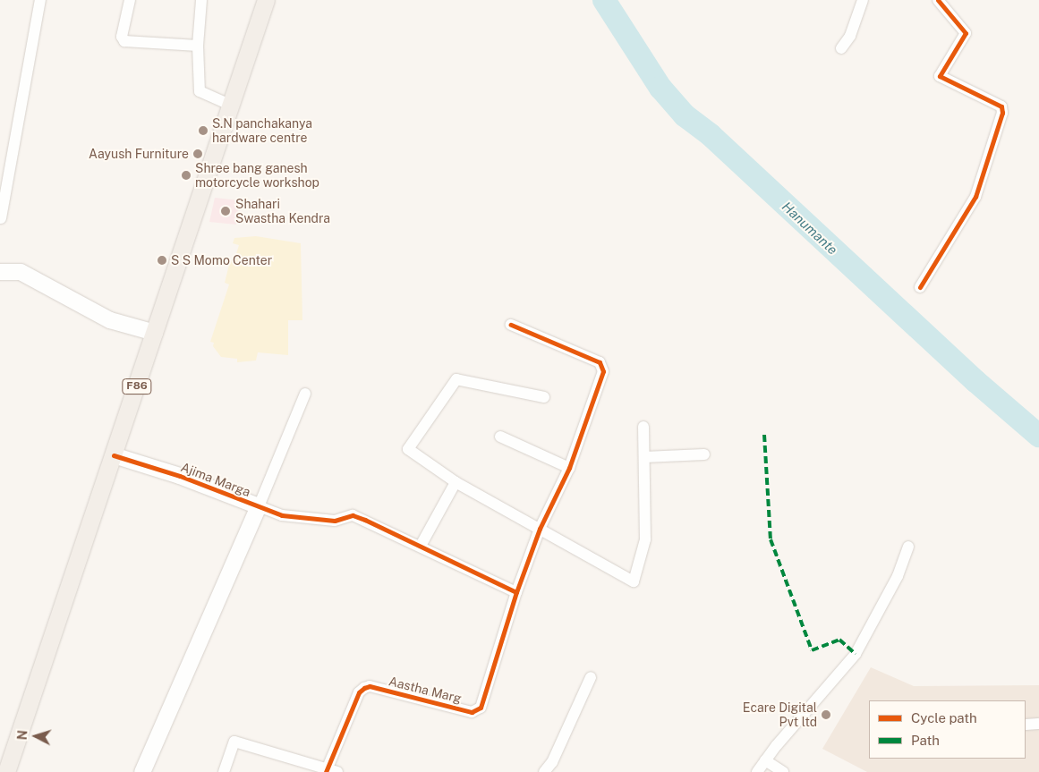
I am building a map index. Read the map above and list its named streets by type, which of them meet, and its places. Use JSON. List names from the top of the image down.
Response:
{
  "streets": {
    "main road": ["F86"],
    "street": ["Ajima Marga", "Aastha Marg"]
  },
  "crossings": [
    ["F86", "Ajima Marga"]
  ],
  "water": ["Hanumante"],
  "places": [
    "S.N panchakanya hardware centre",
    "Aayush Furniture",
    "Shree bang ganesh motorcycle workshop",
    "Shahari Swastha Kendra",
    "S S Momo Center",
    "Ecare Digital Pvt ltd"
  ],
  "legend": ["Cycle path", "Path"],
  "north": "left"
}
